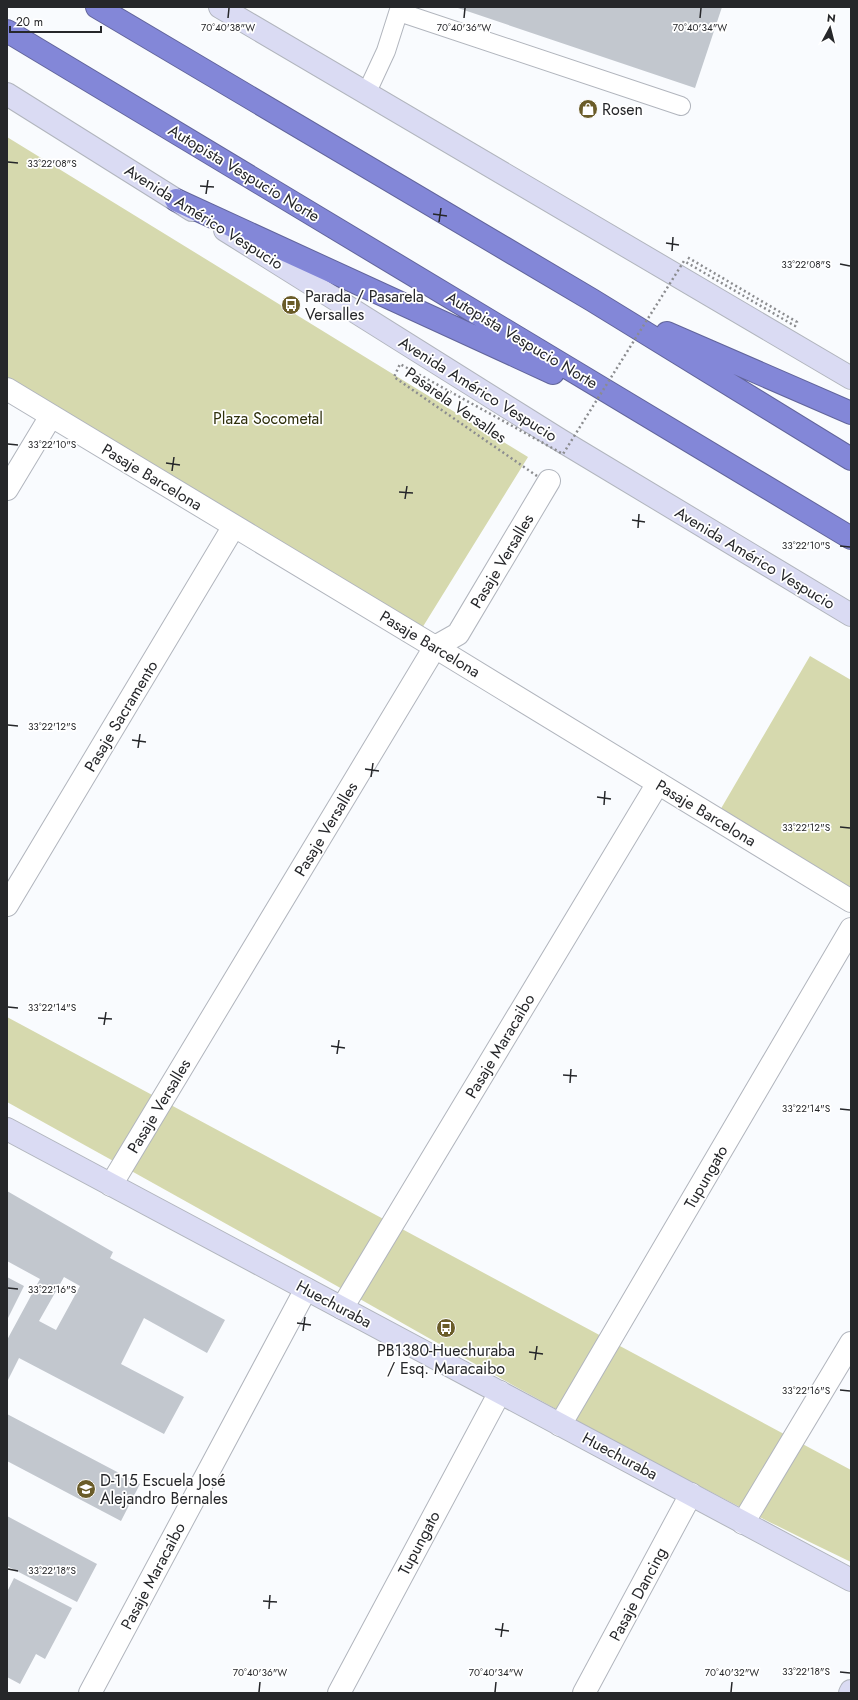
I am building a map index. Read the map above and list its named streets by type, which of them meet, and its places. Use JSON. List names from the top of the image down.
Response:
{
  "streets": {
    "highway": ["Autopista Vespucio Norte"],
    "main road": ["Avenida Américo Vespucio", "Huechuraba"],
    "street": [
      "Pasaje Barcelona",
      "Pasaje Versalles",
      "Pasaje Sacramento",
      "Pasaje Maracaibo",
      "Tupungato",
      "Pasaje Dancing"
    ],
    "path": ["Pasarela Versalles"]
  },
  "crossings": [
    ["Pasarela Versalles", "Pasaje Versalles"],
    ["Pasaje Barcelona", "Pasaje Versalles"],
    ["Pasaje Barcelona", "Pasaje Sacramento"],
    ["Pasaje Barcelona", "Pasaje Maracaibo"],
    ["Pasaje Versalles", "Huechuraba"],
    ["Pasaje Maracaibo", "Huechuraba"],
    ["Tupungato", "Huechuraba"],
    ["Huechuraba", "Pasaje Dancing"]
  ],
  "parks": ["Plaza Socometal"],
  "places": {
    "shop": ["Rosen"],
    "bus stop": ["Parada / Pasarela Versalles", "PB1380-Huechuraba / Esq. Maracaibo"],
    "school or university": ["D-115 Escuela José Alejandro Bernales"]
  },
  "scale_bar": "20 m",
  "north": "top",
  "coordinates": [
    "70°40'38\"W",
    "70°40'36\"W",
    "70°40'34\"W",
    "33°22'08\"S",
    "33°22'10\"S",
    "33°22'12\"S",
    "33°22'14\"S",
    "33°22'16\"S",
    "33°22'18\"S",
    "70°40'32\"W"
  ]
}
